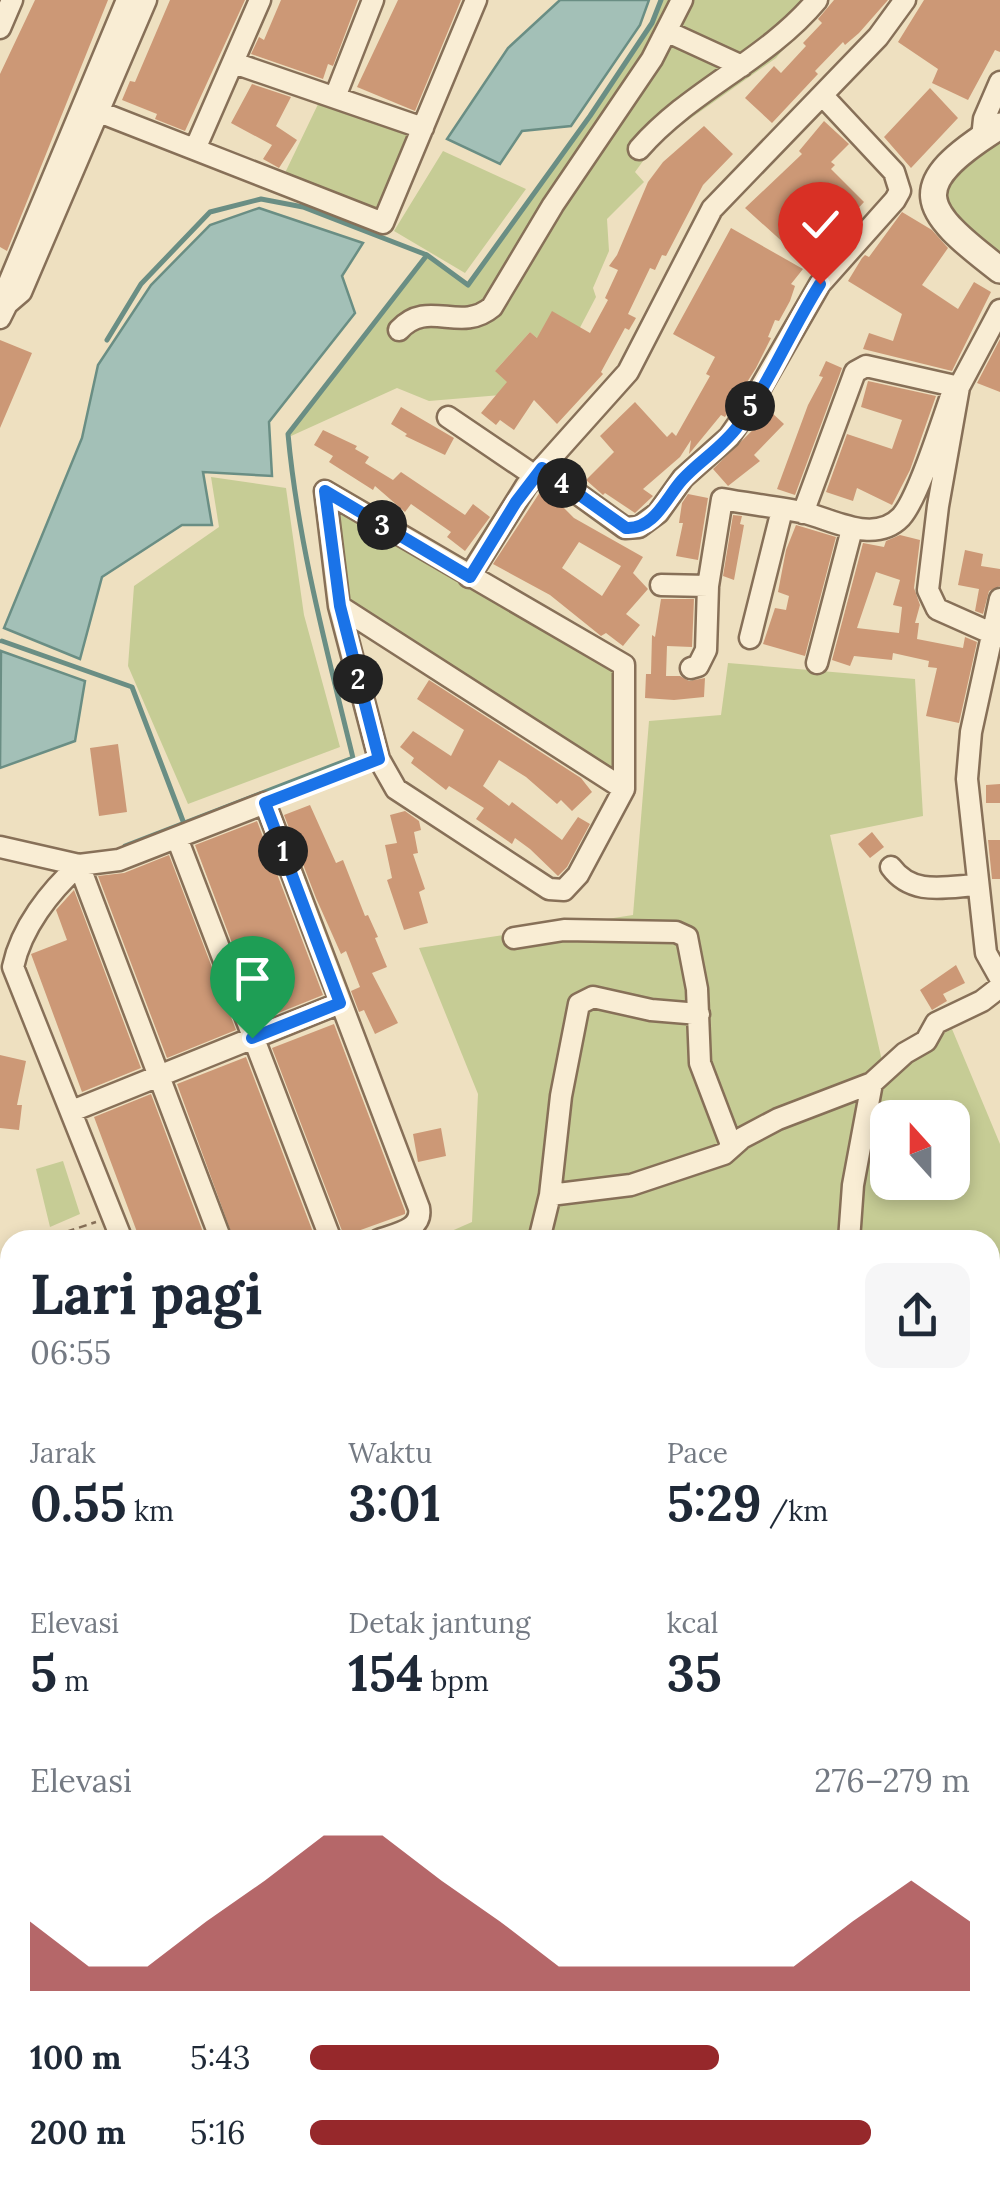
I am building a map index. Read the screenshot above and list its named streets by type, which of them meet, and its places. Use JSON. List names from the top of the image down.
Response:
{
  "north": "top",
  "page": {
    "pins": [
      "5",
      "4",
      "3",
      "2",
      "1"
    ],
    "heading": ["Lari pagi", "06:55"],
    "stats": [
      ["Jarak", "0.55 km"],
      ["Waktu", "3:01"],
      ["Pace", "5:29 /km"],
      ["Elevasi", "5 m"],
      ["Detak jantung", "154 bpm"],
      ["kcal", "35"]
    ],
    "chart": ["Elevasi", "276–279 m"],
    "list": [
      {
        "name": "100 m",
        "note": "5:43"
      },
      {
        "name": "200 m",
        "note": "5:16"
      }
    ]
  }
}
